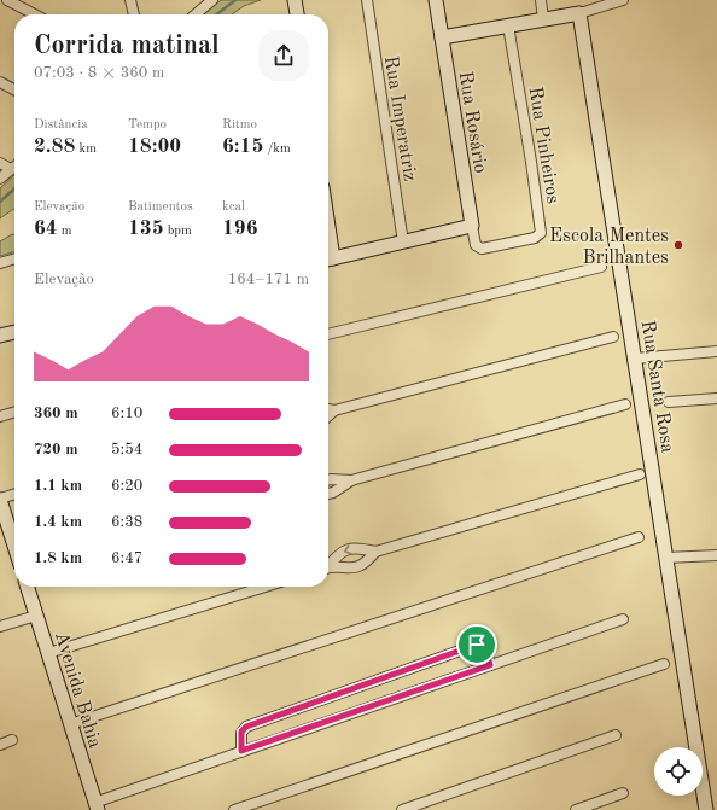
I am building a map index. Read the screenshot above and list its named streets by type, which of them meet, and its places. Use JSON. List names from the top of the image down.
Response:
{
  "streets": {
    "street": [
      "Rua Imperatriz",
      "Rua Rosário",
      "Rua Pinheiros",
      "Rua Santa Rosa",
      "Avenida Bahia"
    ]
  },
  "crossings": [
    ["Rua Rosário", "Rua Pinheiros"]
  ],
  "places": ["Escola Mentes Brilhantes"],
  "page": {
    "heading": ["Corrida matinal", "07:03 · 8 × 360 m"],
    "stats": [
      ["Distância", "2.88 km"],
      ["Tempo", "18:00"],
      ["Ritmo", "6:15 /km"],
      ["Elevação", "64 m"],
      ["Batimentos", "135 bpm"],
      ["kcal", "196"]
    ],
    "chart": ["Elevação", "164–171 m"],
    "list": [
      {
        "name": "360 m",
        "note": "6:10"
      },
      {
        "name": "720 m",
        "note": "5:54"
      },
      {
        "name": "1.1 km",
        "note": "6:20"
      },
      {
        "name": "1.4 km",
        "note": "6:38"
      },
      {
        "name": "1.8 km",
        "note": "6:47"
      }
    ]
  }
}
